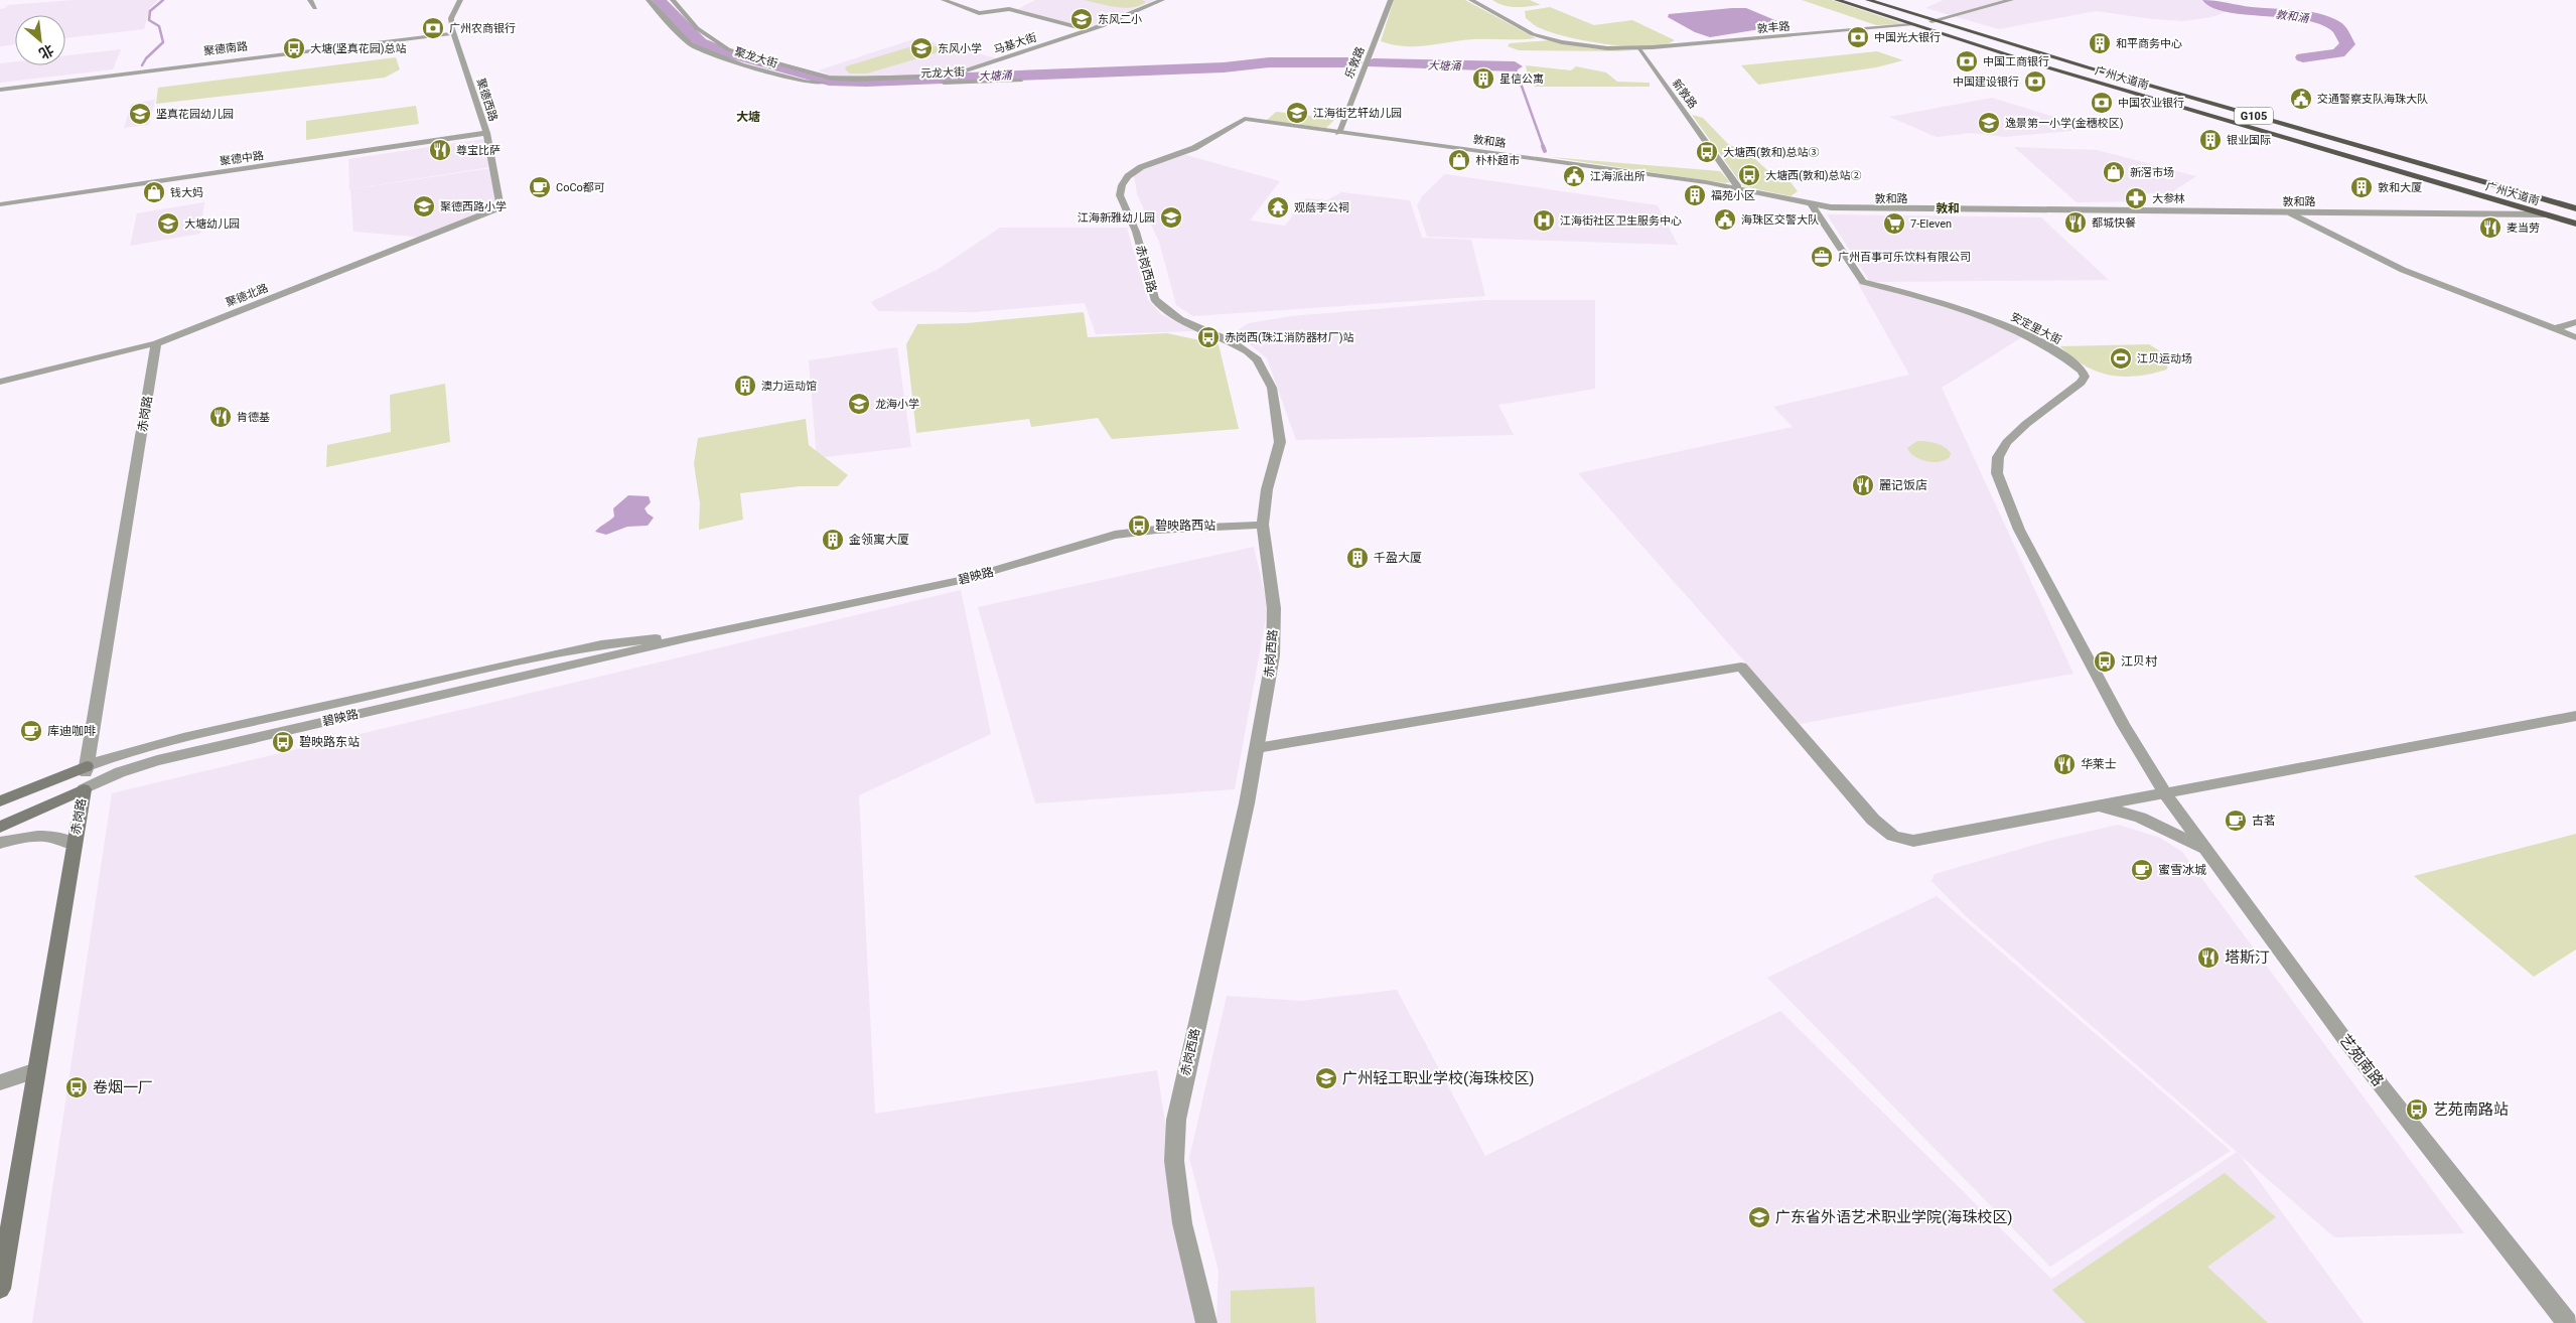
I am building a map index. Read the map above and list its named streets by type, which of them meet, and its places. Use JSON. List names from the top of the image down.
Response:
{
  "streets": {
    "highway": ["广州大道南", "G105"],
    "main road": ["赤岗路", "碧映路"],
    "street": [
      "敦丰路",
      "马基大街",
      "聚德南路",
      "聚龙大街",
      "乐敦路",
      "元龙大街",
      "新敦路",
      "聚德西路",
      "敦和路",
      "聚德中路",
      "赤岗西路",
      "聚德北路",
      "安定里大街",
      "艺苑南路"
    ]
  },
  "crossings": [
    ["敦丰路", "广州大道南"],
    ["敦丰路", "新敦路"],
    ["聚德南路", "聚德西路"],
    ["聚龙大街", "元龙大街"],
    ["乐敦路", "敦和路"],
    ["广州大道南", "敦和路"],
    ["新敦路", "敦和路"],
    ["聚德西路", "聚德中路"],
    ["聚德西路", "聚德北路"],
    ["敦和路", "赤岗西路"],
    ["敦和路", "安定里大街"],
    ["赤岗西路", "碧映路"],
    ["聚德北路", "赤岗路"],
    ["安定里大街", "艺苑南路"],
    ["赤岗路", "碧映路"]
  ],
  "districts": ["大塘", "敦和"],
  "water": ["敦和涌", "大塘涌"],
  "places": {
    "school or university": [
      "东风二小",
      "东风小学",
      "江海街艺轩幼儿园",
      "坚真花园幼儿园",
      "逸景第一小学(金穗校区)",
      "聚德西路小学",
      "江海新雅幼儿园",
      "大塘幼儿园",
      "龙海小学",
      "广州轻工职业学校(海珠校区)",
      "广东省外语艺术职业学院(海珠校区)"
    ],
    "bank": [
      "广州农商银行",
      "中国光大银行",
      "中国工商银行",
      "中国建设银行",
      "中国农业银行"
    ],
    "building": [
      "和平商务中心",
      "星信公寓",
      "银业国际",
      "敦和大厦",
      "福苑小区",
      "澳力运动馆",
      "金领寓大厦",
      "千盈大厦"
    ],
    "bus stop": [
      "大塘(坚真花园)总站",
      "大塘西(敦和)总站③",
      "大塘西(敦和)总站②",
      "赤岗西(珠江消防器材厂)站",
      "碧映路西站",
      "江贝村",
      "碧映路东站",
      "卷烟一厂",
      "艺苑南路站"
    ],
    "public building": ["交通警察支队海珠大队", "江海派出所", "海珠区交警大队"],
    "restaurant": [
      "尊宝比萨",
      "都城快餐",
      "麦当劳",
      "肯德基",
      "麗记饭店",
      "华莱士",
      "塔斯汀"
    ],
    "shop": ["朴朴超市", "新滘市场", "钱大妈"],
    "cafe": [
      "CoCo都可",
      "库迪咖啡",
      "古茗",
      "蜜雪冰城"
    ],
    "pharmacy": ["大参林"],
    "temple": ["观蔭李公祠"],
    "hospital": ["江海街社区卫生服务中心"],
    "supermarket": ["7-Eleven"],
    "office": ["广州百事可乐饮料有限公司"],
    "sports": ["江贝运动场"]
  },
  "north": "bottom right"
}
